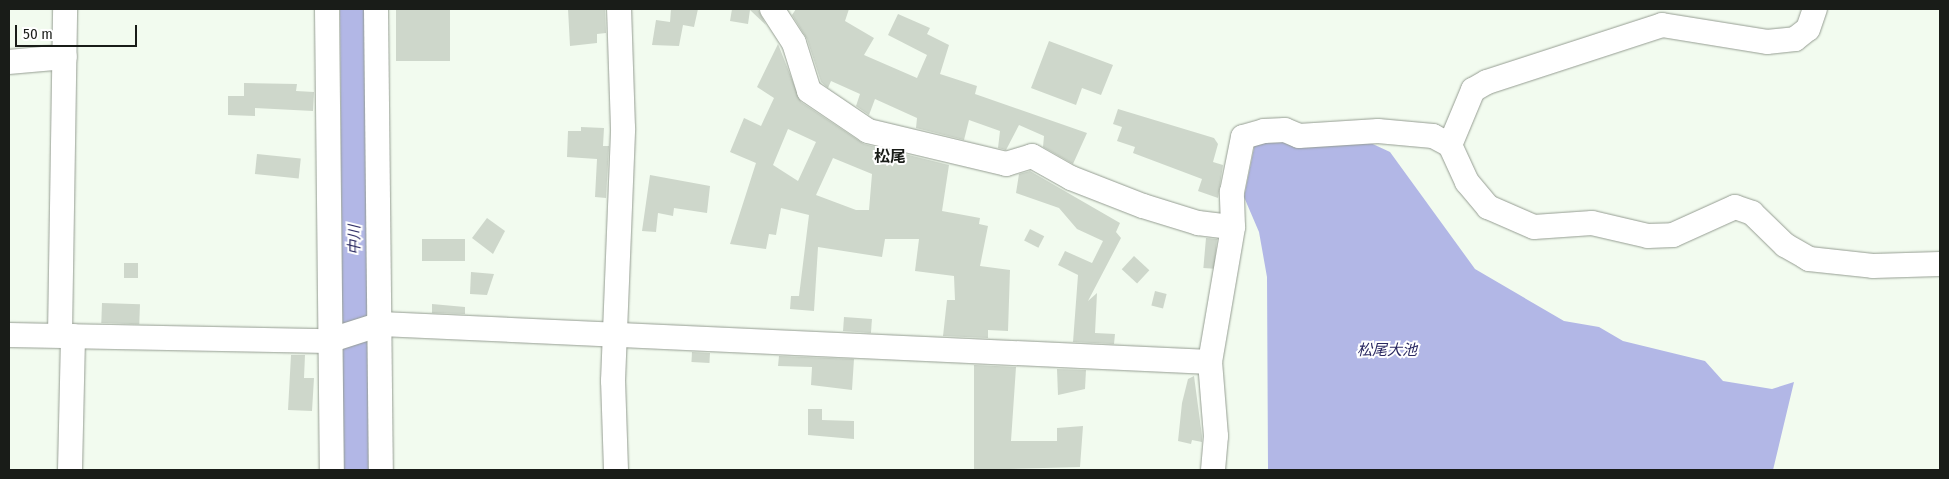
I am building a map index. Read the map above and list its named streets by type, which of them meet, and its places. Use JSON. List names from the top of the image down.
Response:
{
  "districts": ["松尾"],
  "water": ["中川", "松尾大池"],
  "scale_bar": "50 m"
}
